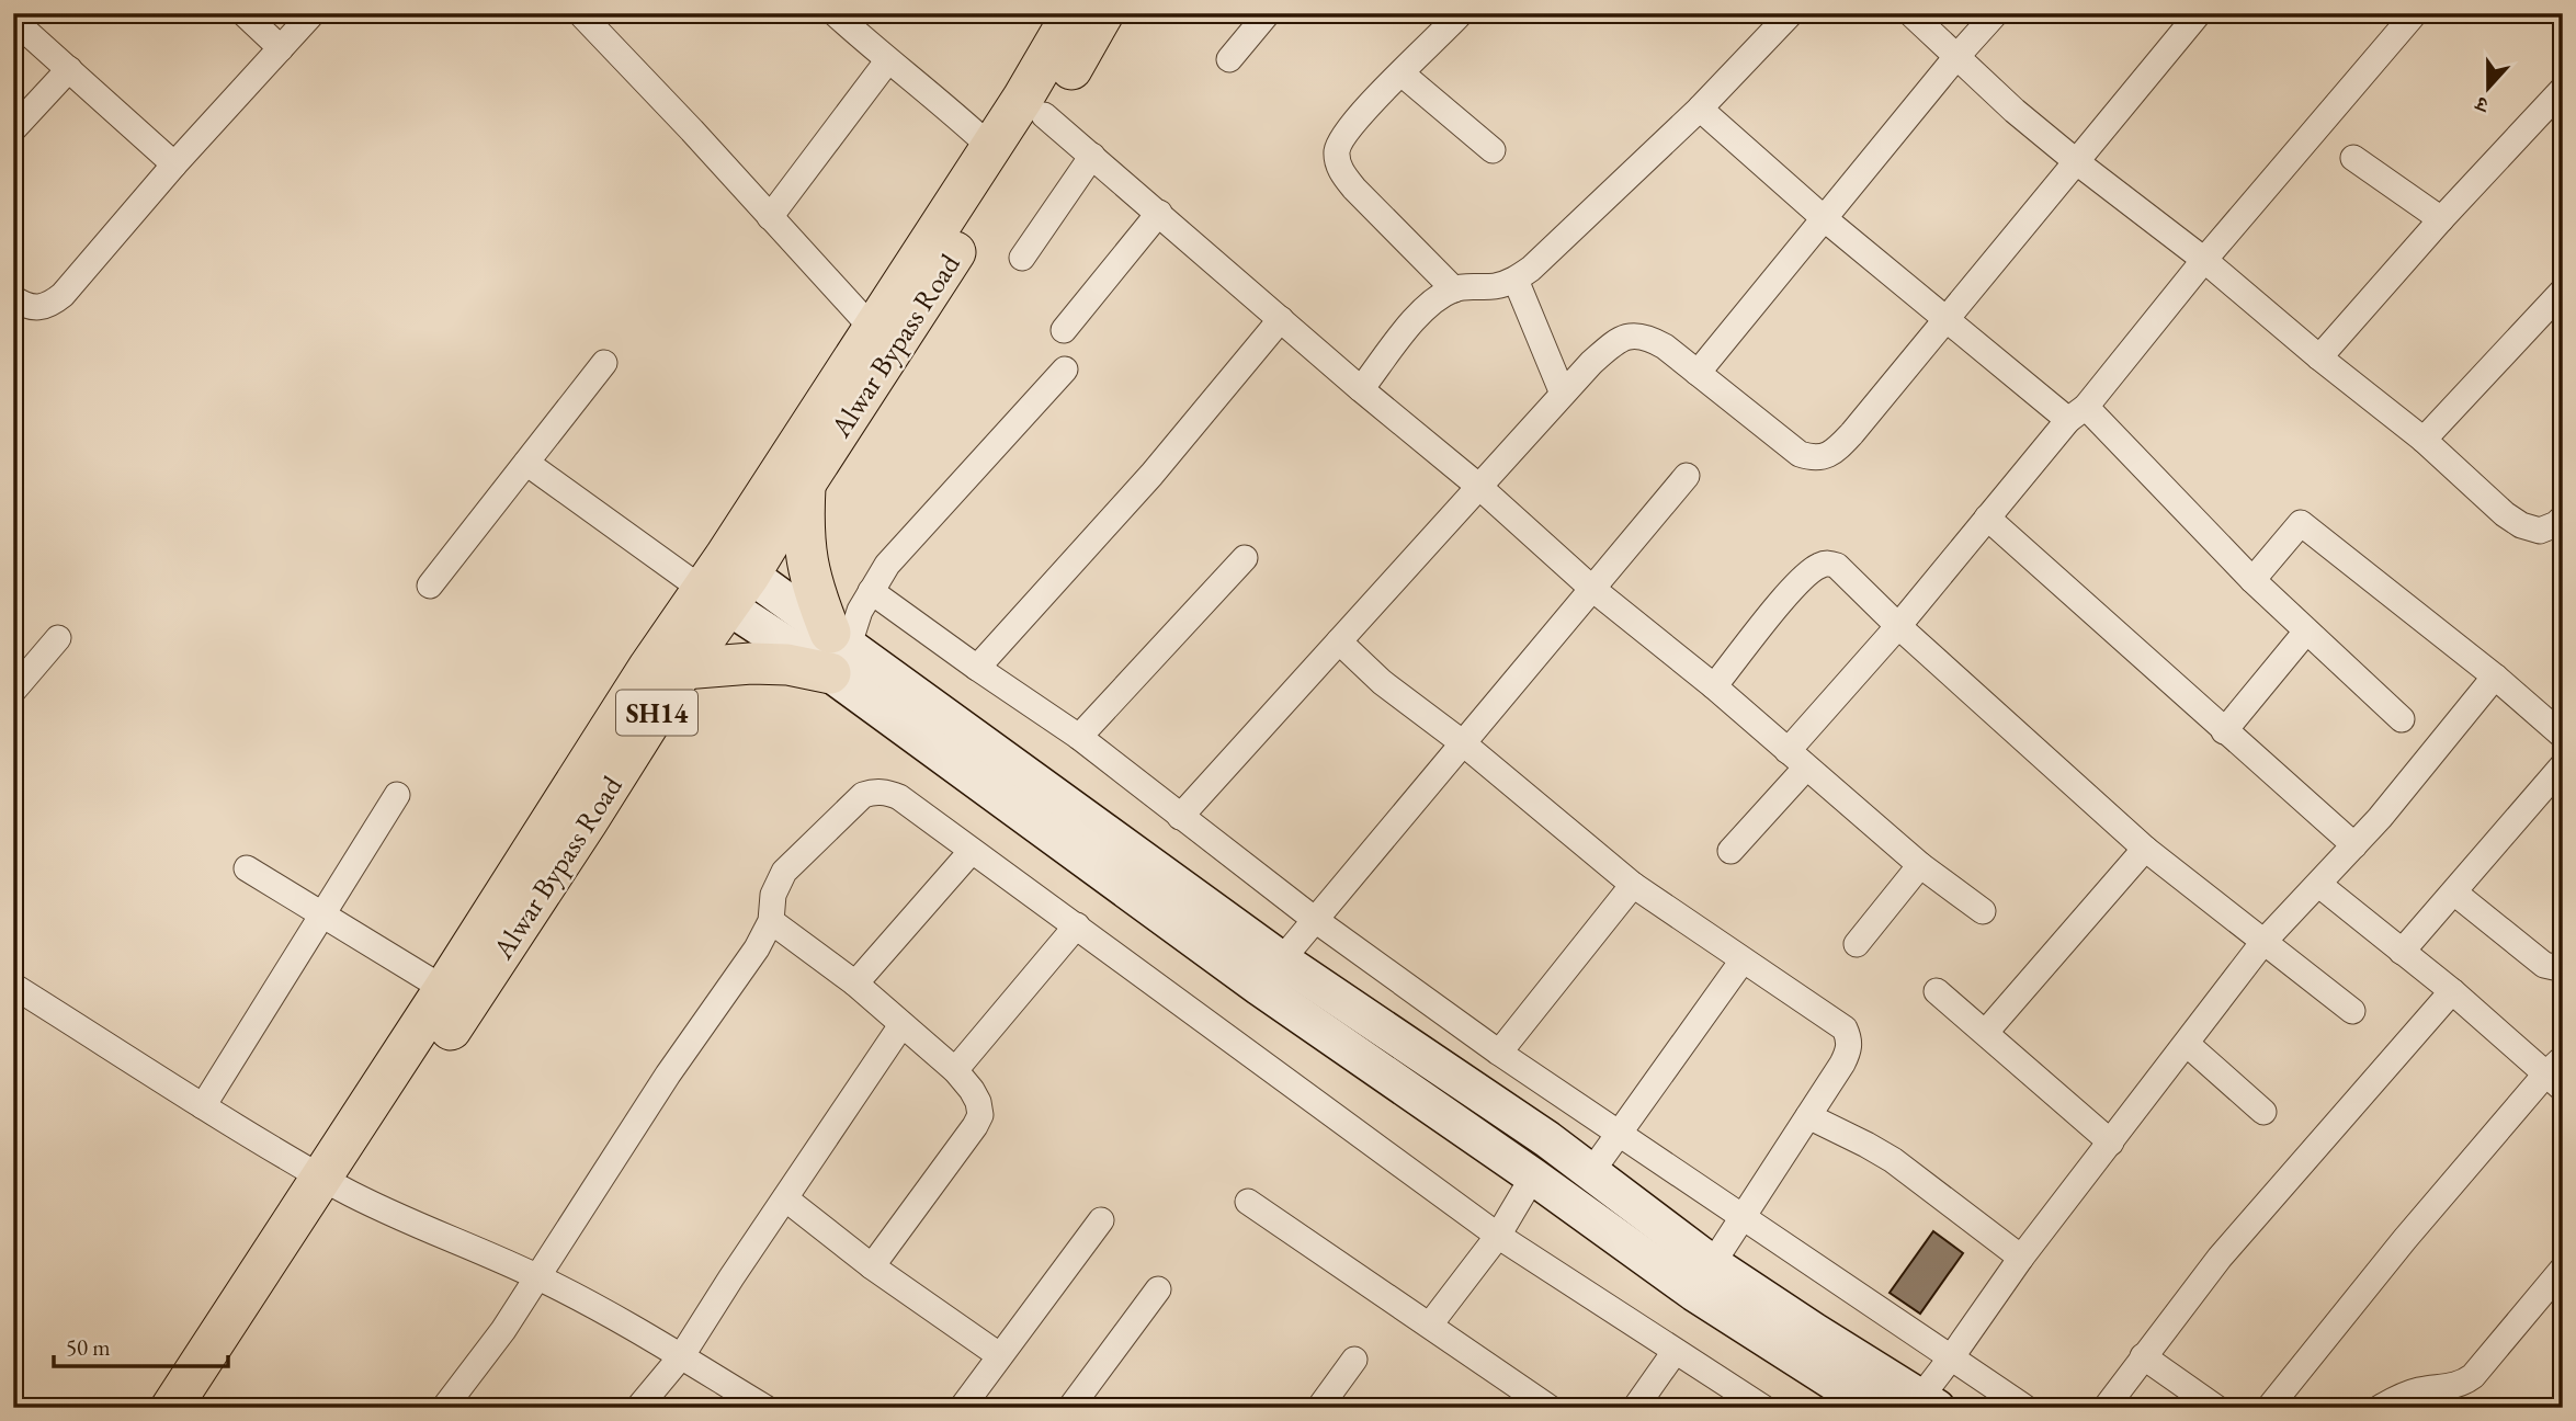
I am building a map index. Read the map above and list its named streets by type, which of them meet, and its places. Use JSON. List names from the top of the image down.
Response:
{
  "streets": {
    "main road": ["Alwar Bypass Road", "SH14"]
  },
  "crossings": [
    ["Alwar Bypass Road", "SH14"]
  ],
  "scale_bar": "50 m",
  "north": "bottom"
}
